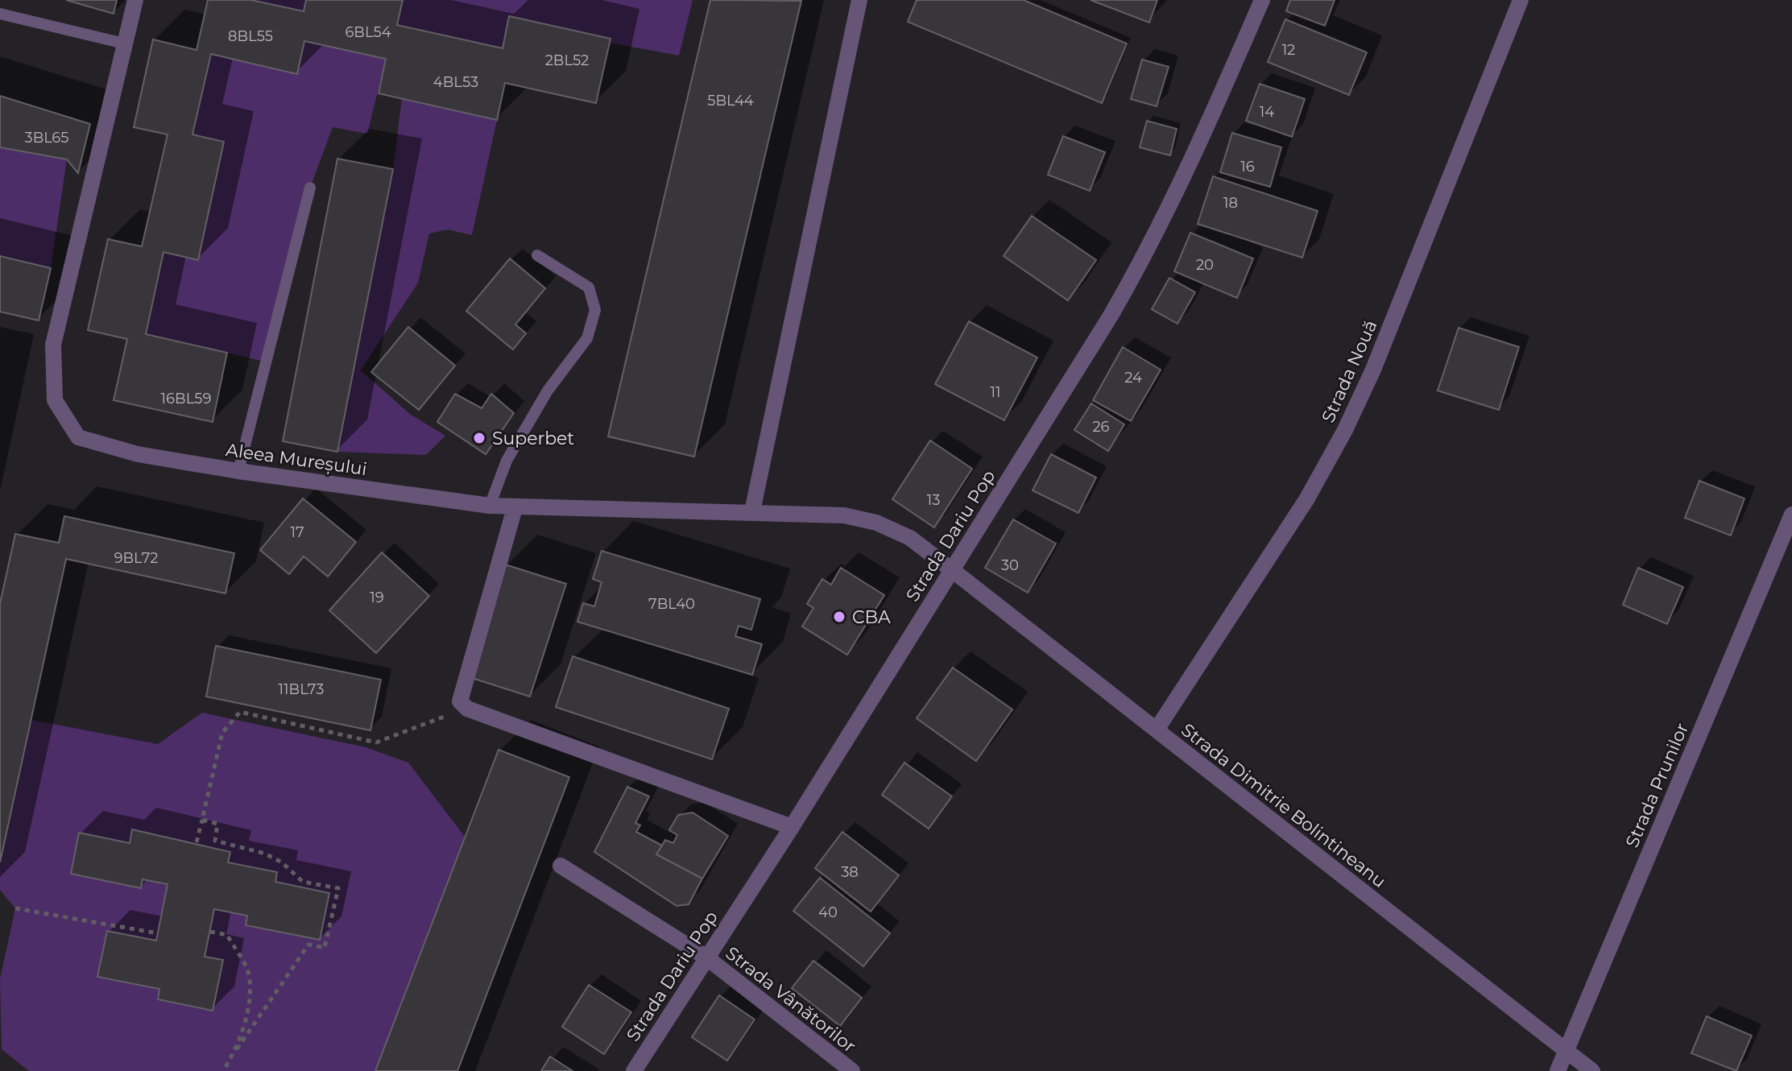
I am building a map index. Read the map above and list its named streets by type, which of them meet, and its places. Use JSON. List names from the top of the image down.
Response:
{
  "streets": {
    "street": [
      "Strada Nouă",
      "Aleea Mureșului",
      "Strada Dariu Pop",
      "Strada Prunilor",
      "Strada Dimitrie Bolintineanu",
      "Strada Vânătorilor"
    ]
  },
  "crossings": [
    ["Strada Nouă", "Strada Dimitrie Bolintineanu"],
    ["Aleea Mureșului", "Strada Dariu Pop"],
    ["Aleea Mureșului", "Strada Dimitrie Bolintineanu"],
    ["Strada Dariu Pop", "Strada Dimitrie Bolintineanu"],
    ["Strada Dariu Pop", "Strada Vânătorilor"],
    ["Strada Prunilor", "Strada Dimitrie Bolintineanu"]
  ],
  "places": ["Superbet", "CBA"],
  "house_numbers": [
    "6BL54",
    "8BL55",
    "12",
    "2BL52",
    "4BL53",
    "5BL44",
    "14",
    "3BL65",
    "16",
    "18",
    "20",
    "24",
    "11",
    "16BL59",
    "26",
    "13",
    "17",
    "9BL72",
    "30",
    "19",
    "7BL40",
    "11BL73",
    "38",
    "40"
  ]
}
